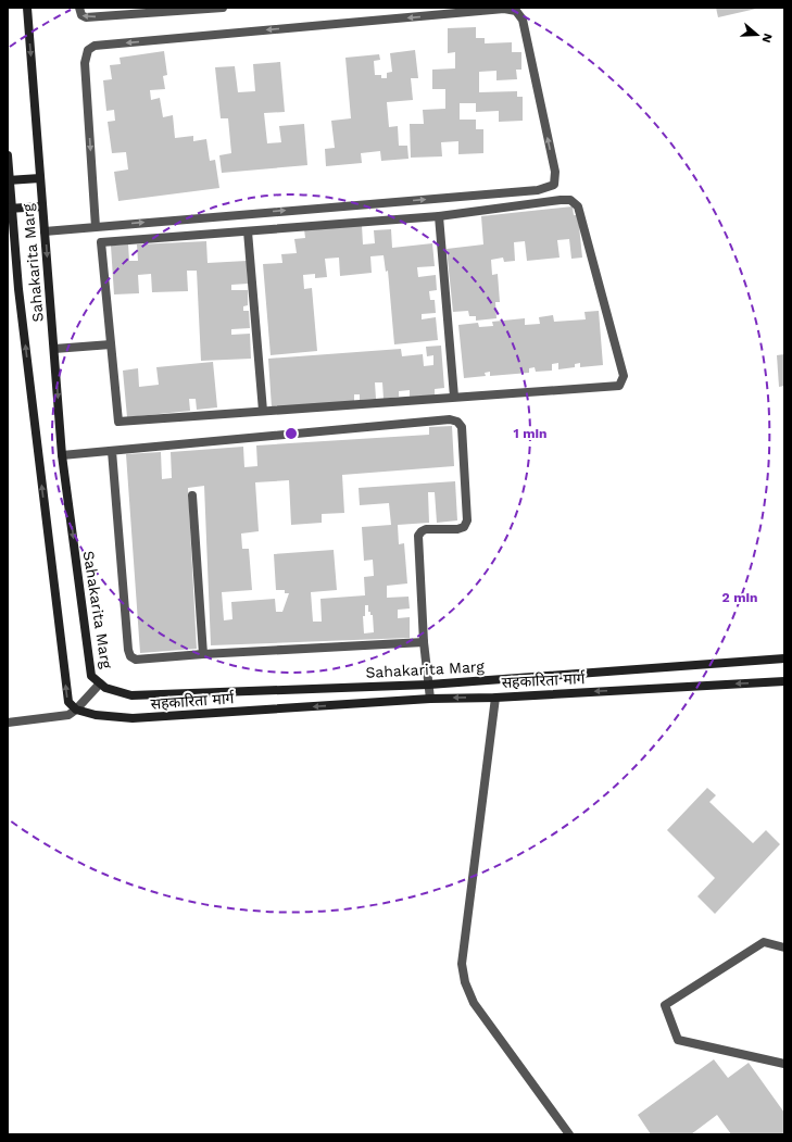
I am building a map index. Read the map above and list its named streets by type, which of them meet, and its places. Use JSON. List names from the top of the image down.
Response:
{
  "streets": {
    "street": ["Sahakarita Marg", "सहकारिता मार्ग"]
  },
  "crossings": [
    ["Sahakarita Marg", "सहकारिता मार्ग"]
  ],
  "north": "right",
  "rings": ["1 min", "2 min"]
}
